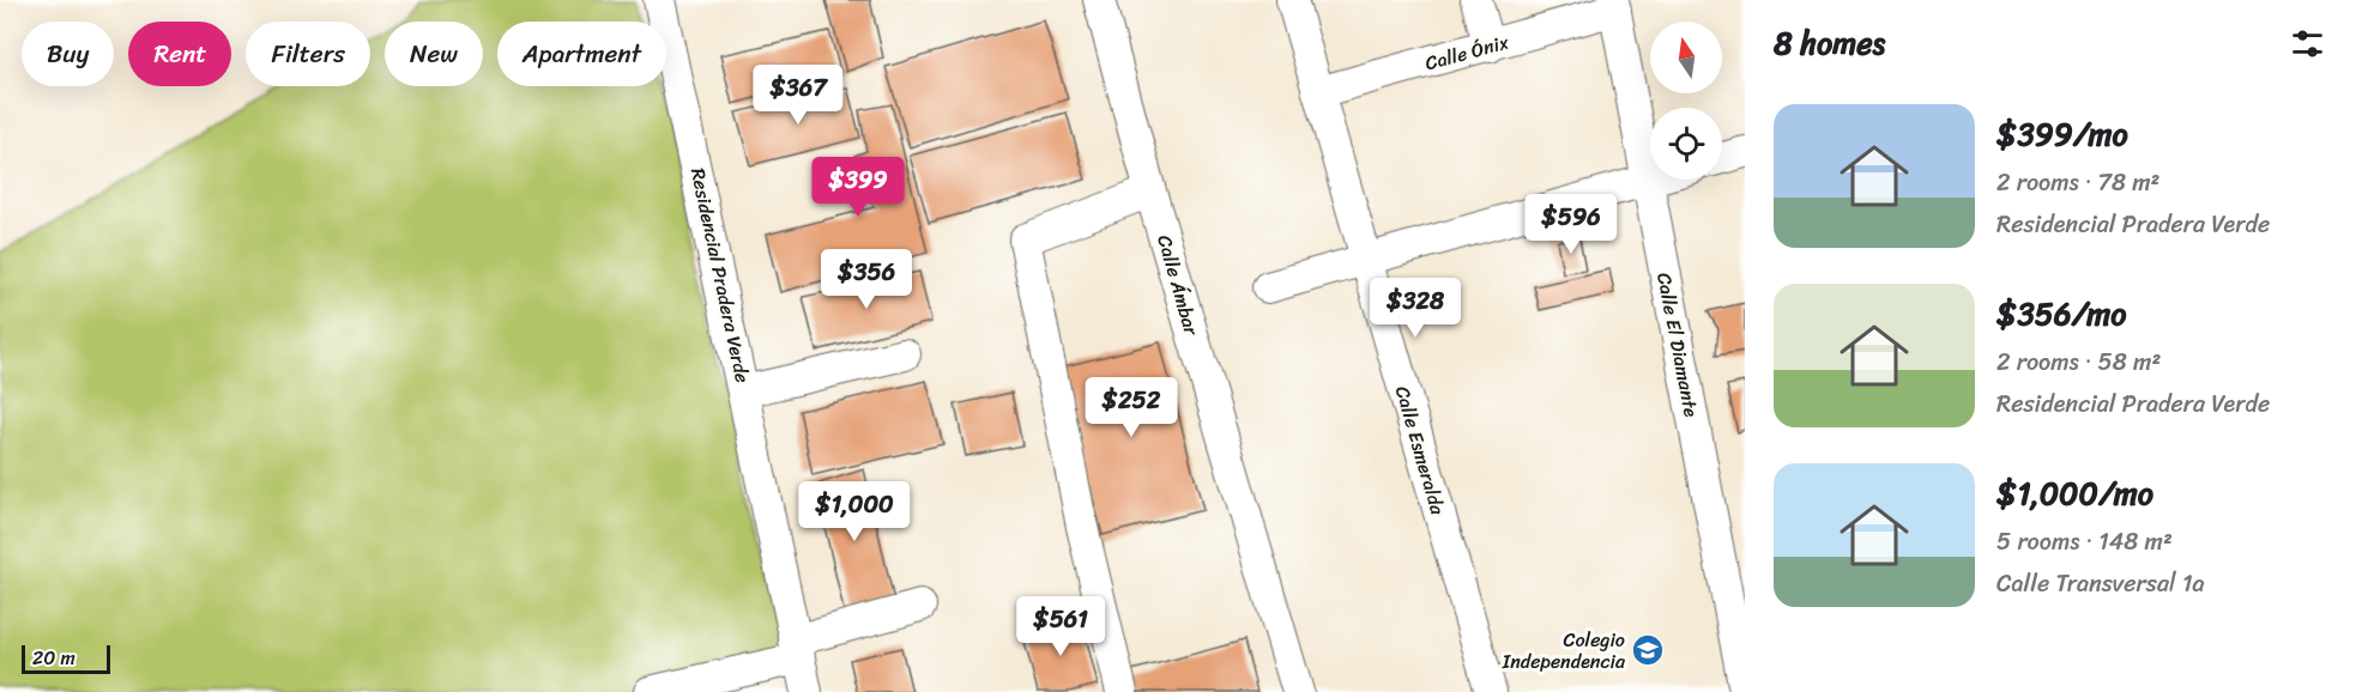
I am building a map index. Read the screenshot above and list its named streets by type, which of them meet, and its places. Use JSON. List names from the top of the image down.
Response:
{
  "streets": {
    "street": [
      "Calle Ónix",
      "Residencial Pradera Verde",
      "Calle Ámbar",
      "Calle El Diamante",
      "Calle Esmeralda"
    ]
  },
  "crossings": [
    ["Calle Ónix", "Calle El Diamante"],
    ["Calle Ónix", "Calle Esmeralda"]
  ],
  "places": {
    "school or university": ["Colegio Independencia"]
  },
  "scale_bar": "20 m",
  "north": "top",
  "page": {
    "heading": "8 homes",
    "chip": [
      "Buy",
      "Rent",
      "Filters",
      "New",
      "Apartment"
    ],
    "price": [
      "$367",
      "$399",
      "$596",
      "$356",
      "$328",
      "$252",
      "$1,000",
      "$561"
    ],
    "list": [
      {
        "name": "$399/mo",
        "note": "2 rooms · 78 m² · Residencial Pradera Verde"
      },
      {
        "name": "$356/mo",
        "note": "2 rooms · 58 m² · Residencial Pradera Verde"
      },
      {
        "name": "$1,000/mo",
        "note": "5 rooms · 148 m² · Calle Transversal 1a"
      }
    ],
    "scale": "20 m"
  }
}
